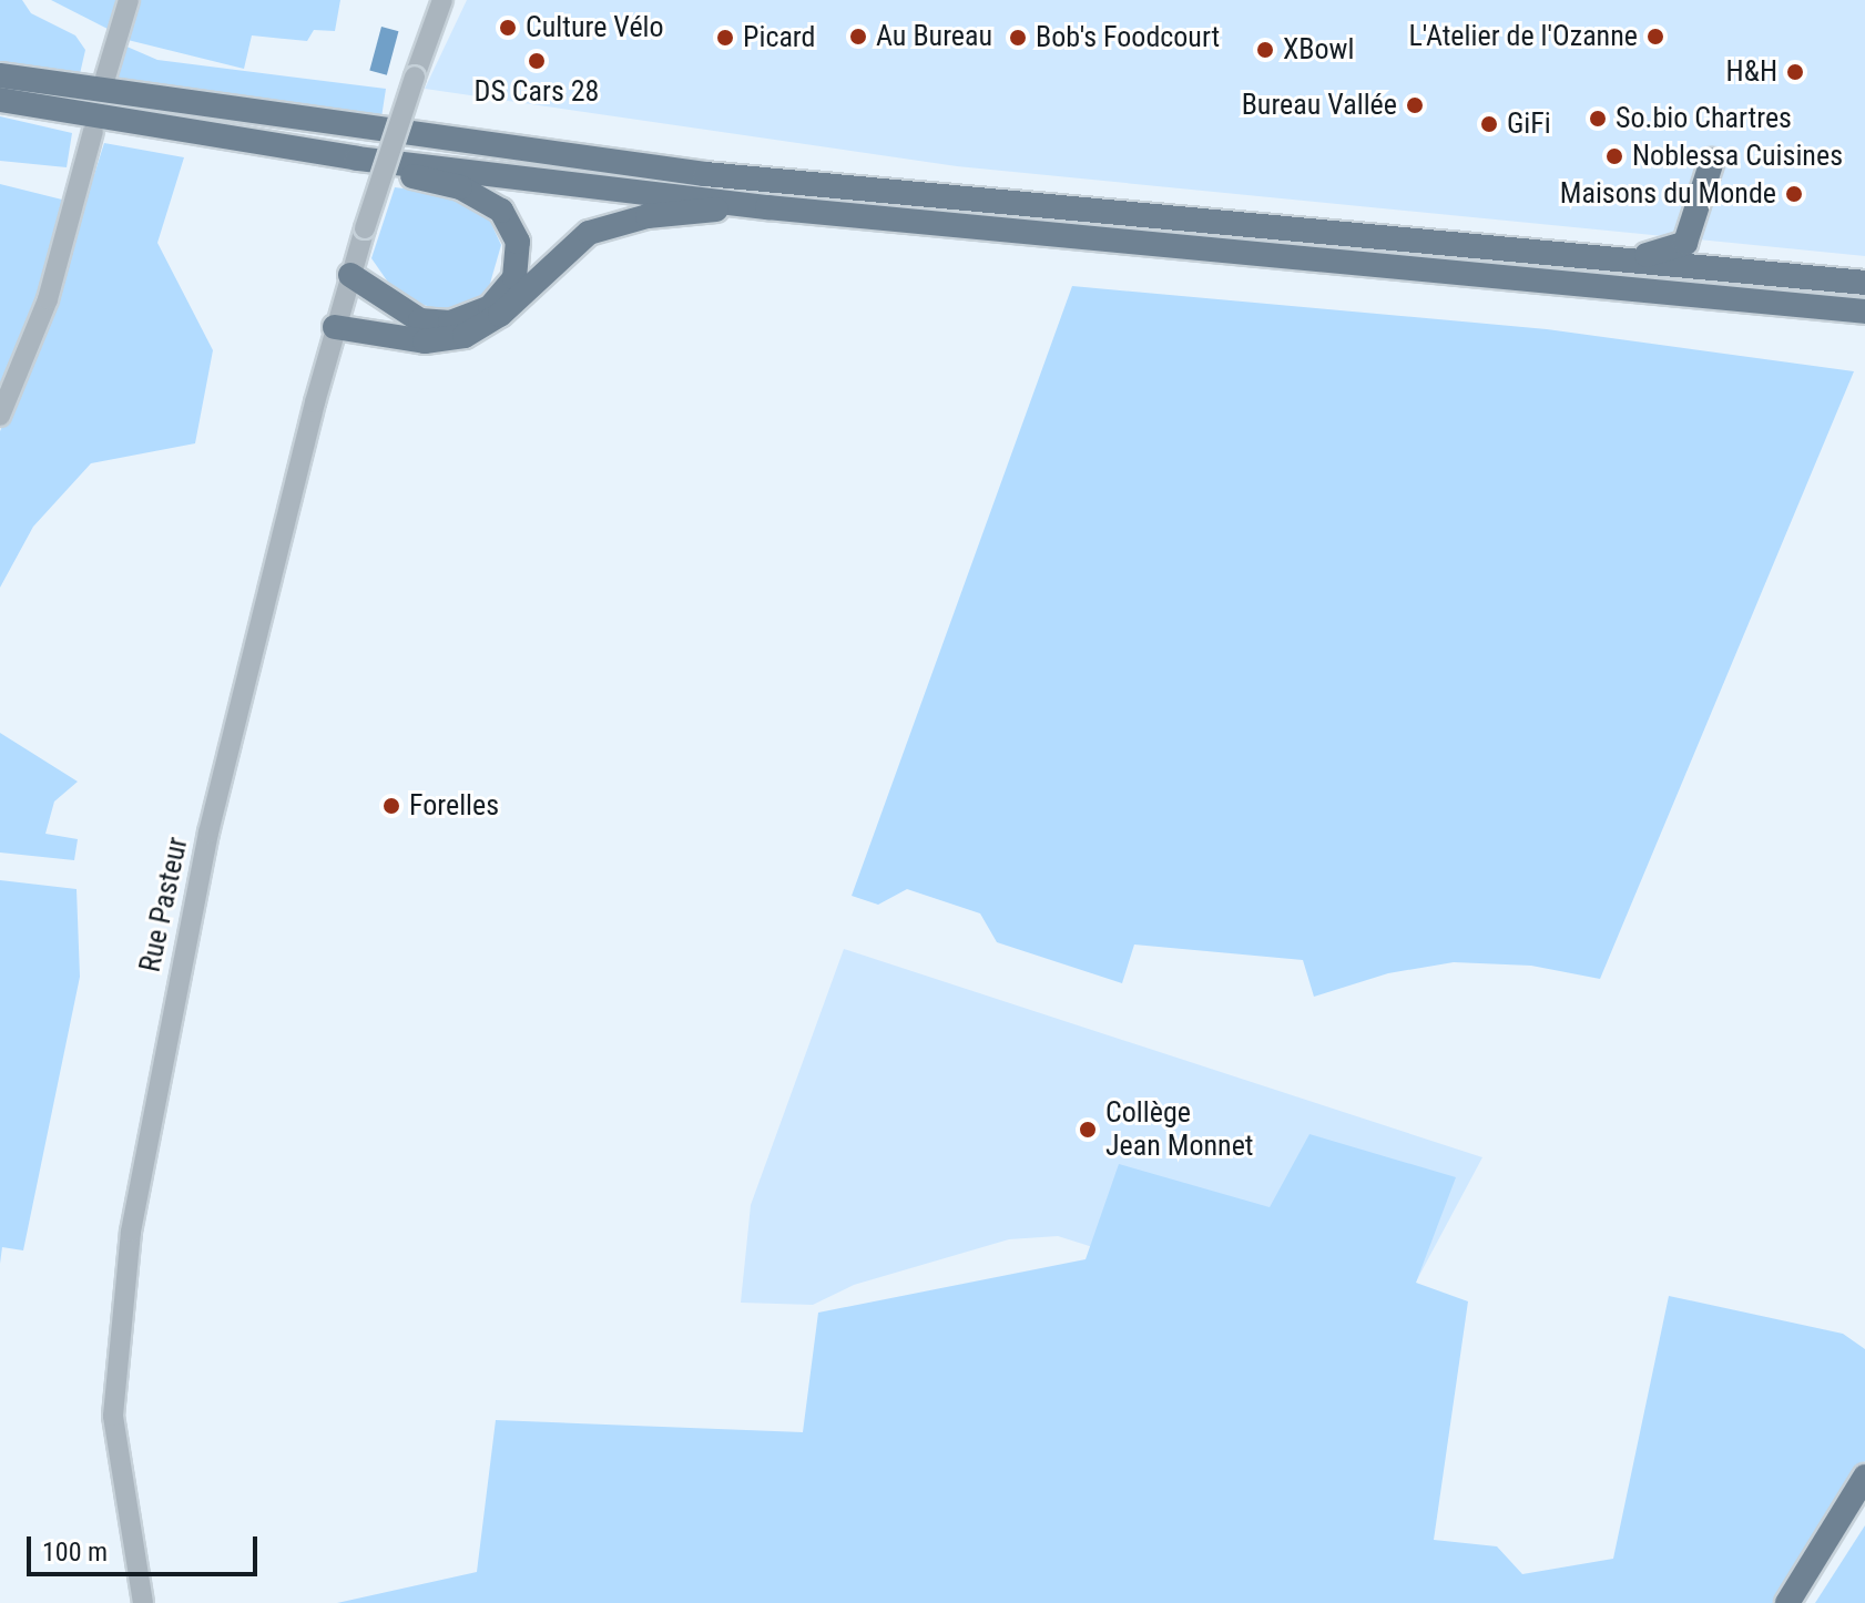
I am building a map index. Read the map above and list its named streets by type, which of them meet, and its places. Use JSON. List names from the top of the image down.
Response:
{
  "streets": {
    "street": ["Rue Pasteur"]
  },
  "places": [
    "Culture Vélo",
    "Au Bureau",
    "L'Atelier de l'Ozanne",
    "Picard",
    "Bob's Foodcourt",
    "XBowl",
    "DS Cars 28",
    "H&H",
    "Bureau Vallée",
    "So.bio Chartres",
    "GiFi",
    "Noblessa Cuisines",
    "Maisons du Monde",
    "Forelles",
    "Collège Jean Monnet"
  ],
  "scale_bar": "100 m"
}
